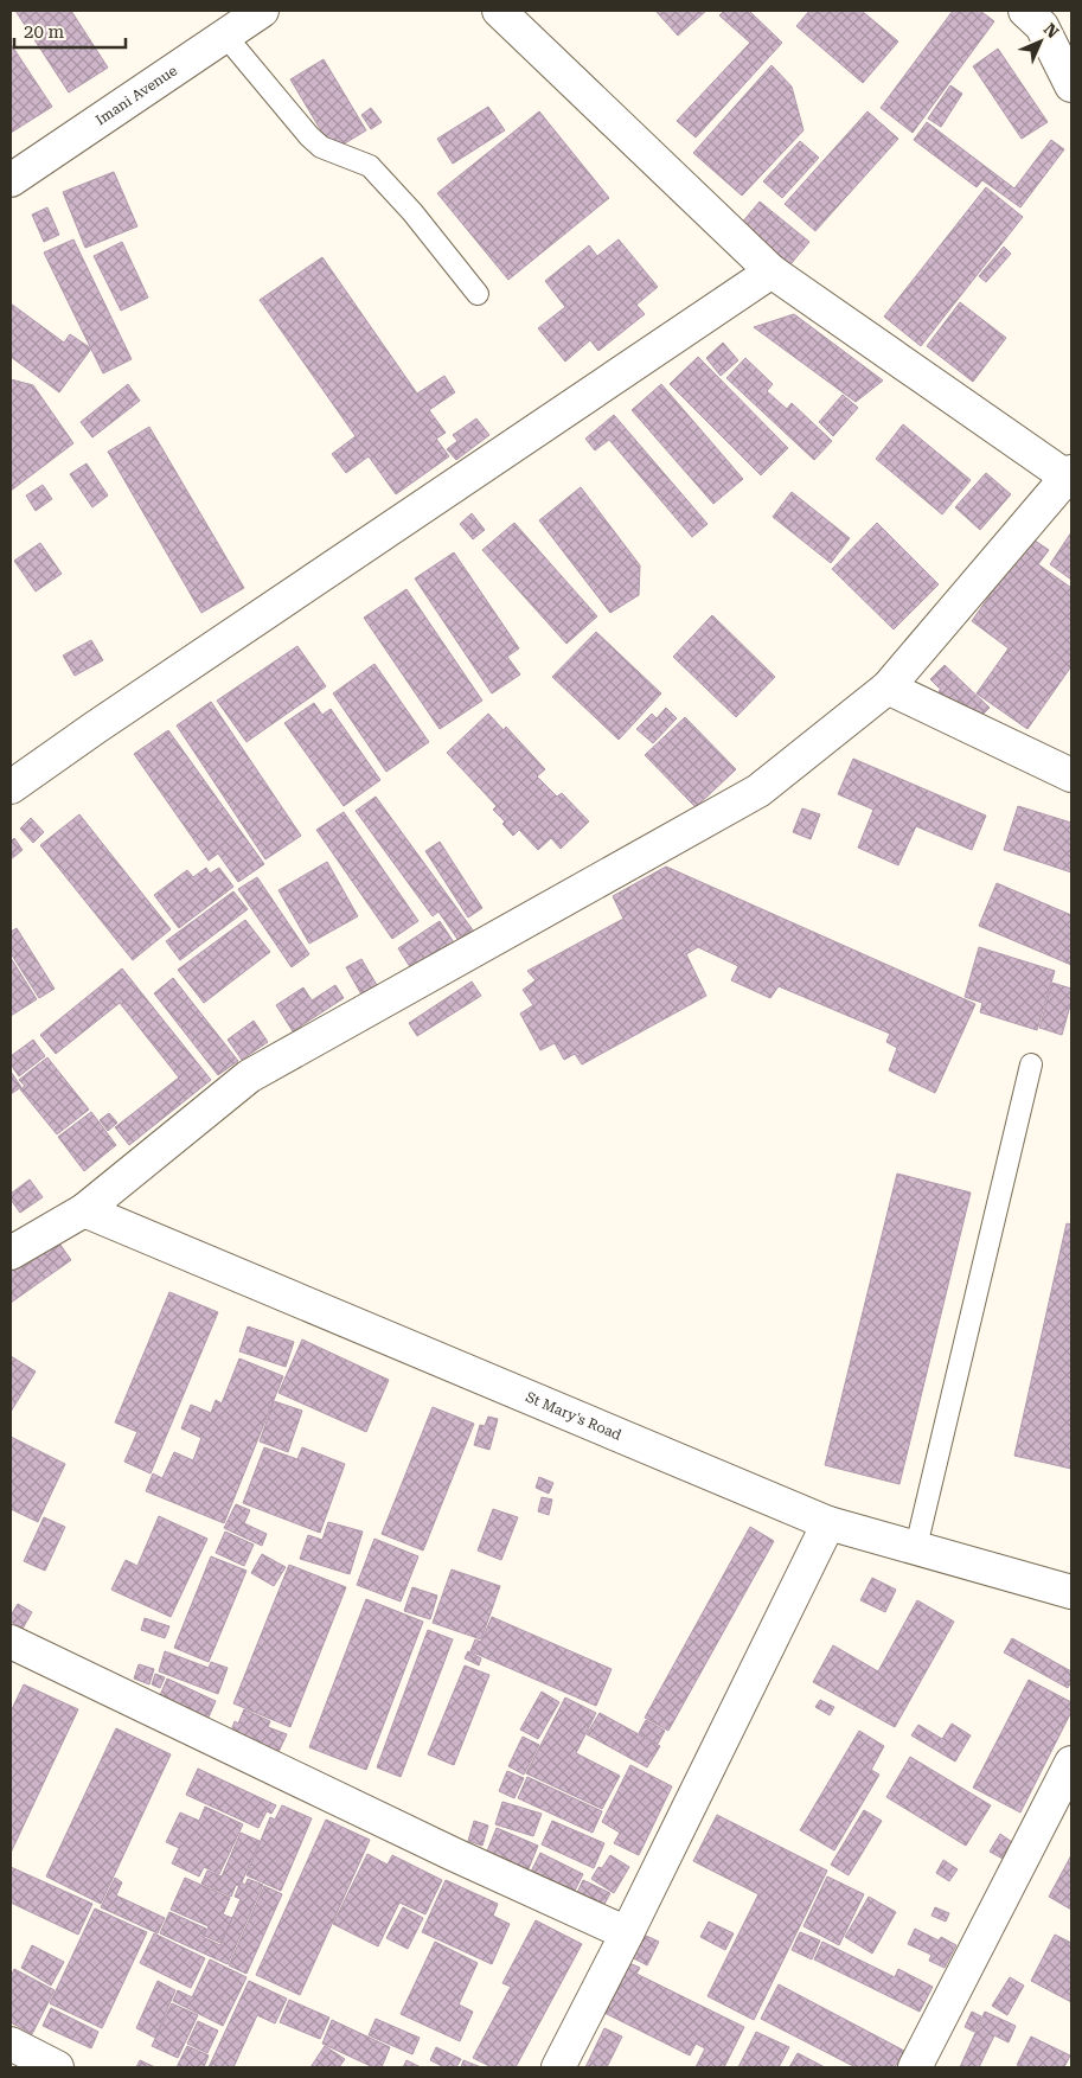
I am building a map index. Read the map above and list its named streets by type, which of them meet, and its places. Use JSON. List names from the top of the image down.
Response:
{
  "streets": {
    "street": ["Imani Avenue", "St Mary's Road"]
  },
  "scale_bar": "20 m",
  "north": "top right"
}
